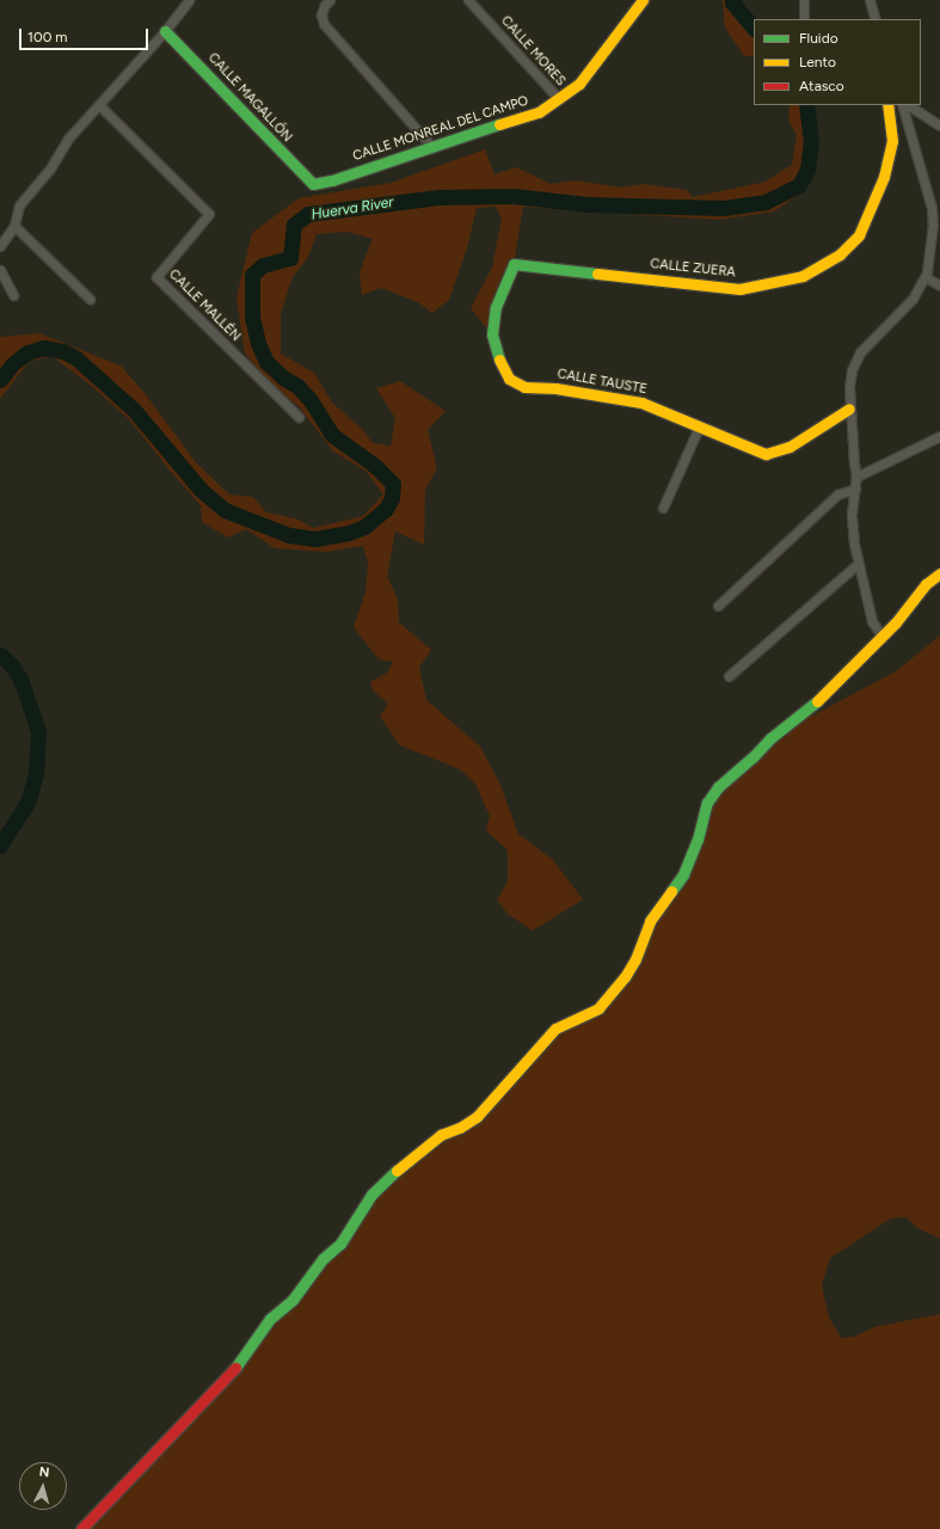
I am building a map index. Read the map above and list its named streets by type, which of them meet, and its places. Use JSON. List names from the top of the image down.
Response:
{
  "streets": {
    "street": [
      "CALLE MORES",
      "CALLE MAGALLÓN",
      "CALLE MONREAL DEL CAMPO",
      "CALLE ZUERA",
      "CALLE MALLÉN",
      "CALLE TAUSTE"
    ]
  },
  "crossings": [
    ["CALLE MORES", "CALLE MONREAL DEL CAMPO"],
    ["CALLE MAGALLÓN", "CALLE MONREAL DEL CAMPO"],
    ["CALLE ZUERA", "CALLE TAUSTE"]
  ],
  "water": ["Huerva River"],
  "legend": ["Fluido", "Lento", "Atasco"],
  "scale_bar": "100 m",
  "north": "top"
}
